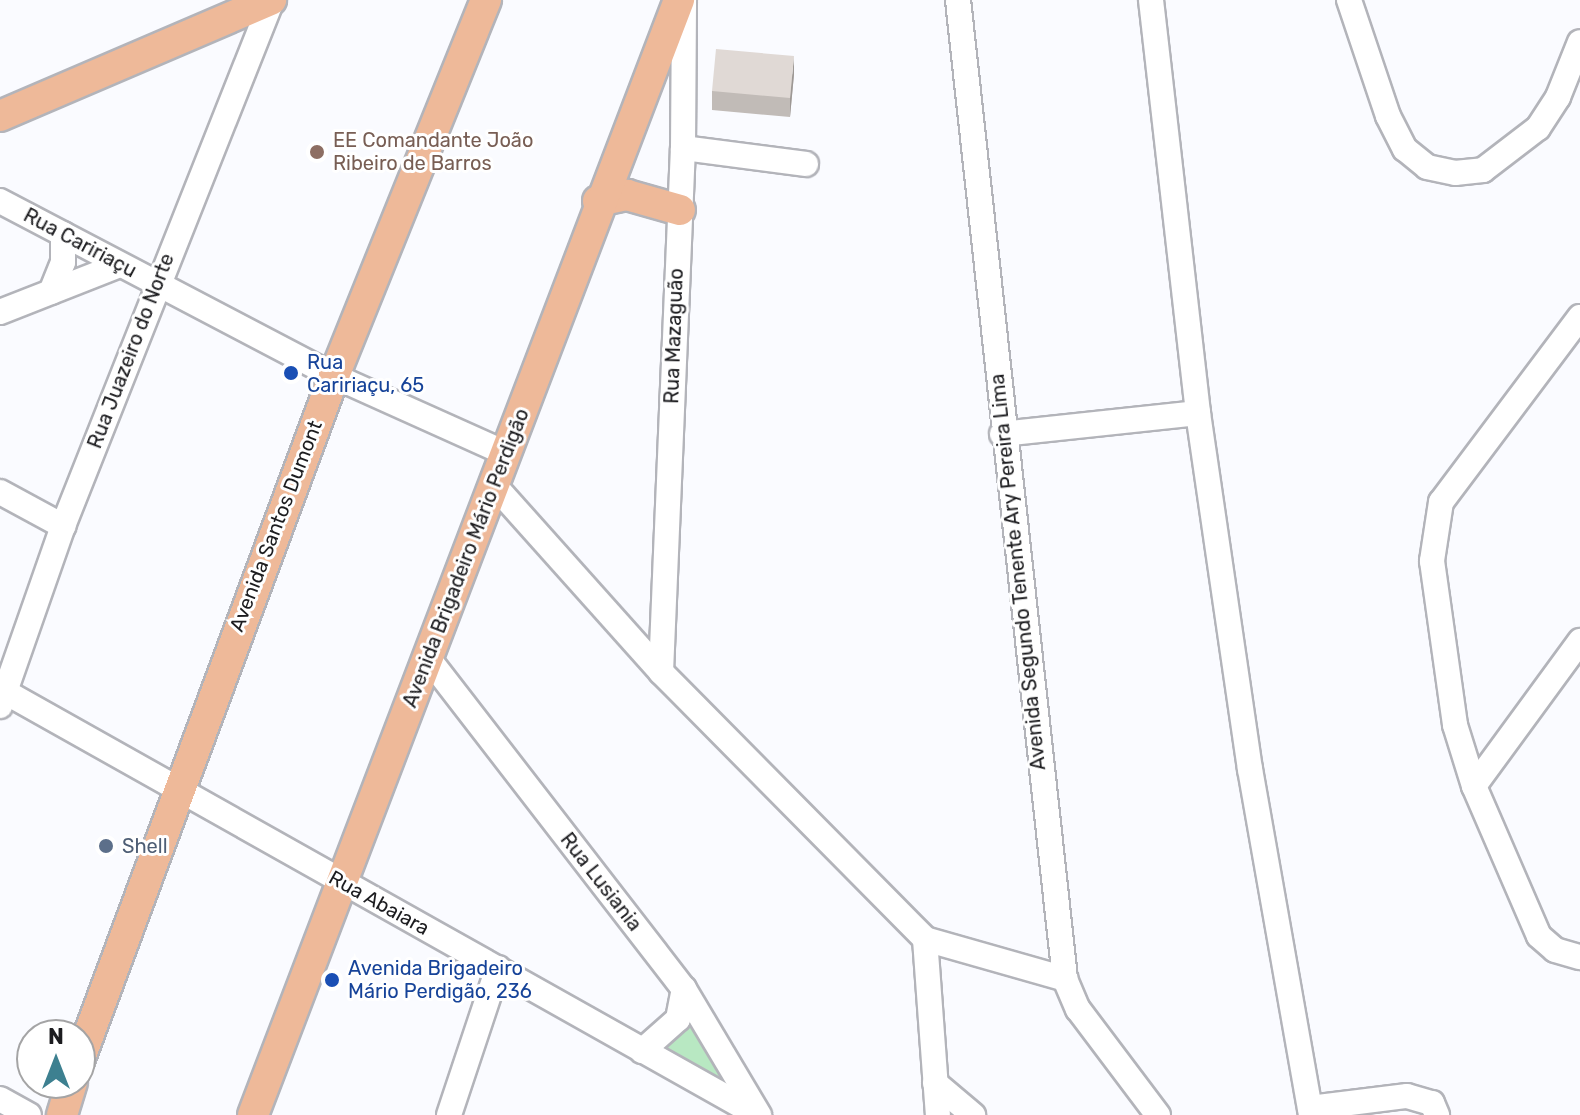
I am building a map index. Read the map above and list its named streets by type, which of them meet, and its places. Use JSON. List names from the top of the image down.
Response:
{
  "streets": {
    "main road": ["Avenida Santos Dumont", "Avenida Brigadeiro Mário Perdigão"],
    "street": [
      "Rua Caririaçu",
      "Rua Mazaguão",
      "Rua Juazeiro do Norte",
      "Avenida Segundo Tenente Ary Pereira Lima",
      "Rua Lusiania",
      "Rua Abaiara"
    ]
  },
  "crossings": [
    ["Rua Caririaçu", "Rua Juazeiro do Norte"],
    ["Rua Caririaçu", "Avenida Santos Dumont"],
    ["Rua Caririaçu", "Avenida Brigadeiro Mário Perdigão"],
    ["Rua Mazaguão", "Avenida Brigadeiro Mário Perdigão"],
    ["Rua Juazeiro do Norte", "Rua Abaiara"],
    ["Avenida Santos Dumont", "Rua Abaiara"],
    ["Avenida Brigadeiro Mário Perdigão", "Rua Lusiania"],
    ["Avenida Brigadeiro Mário Perdigão", "Rua Abaiara"],
    ["Rua Lusiania", "Rua Abaiara"]
  ],
  "places": [
    "EE Comandante João Ribeiro de Barros",
    "Rua Caririaçu, 65",
    "Shell",
    "Avenida Brigadeiro Mário Perdigão, 236"
  ],
  "north": "top"
}
